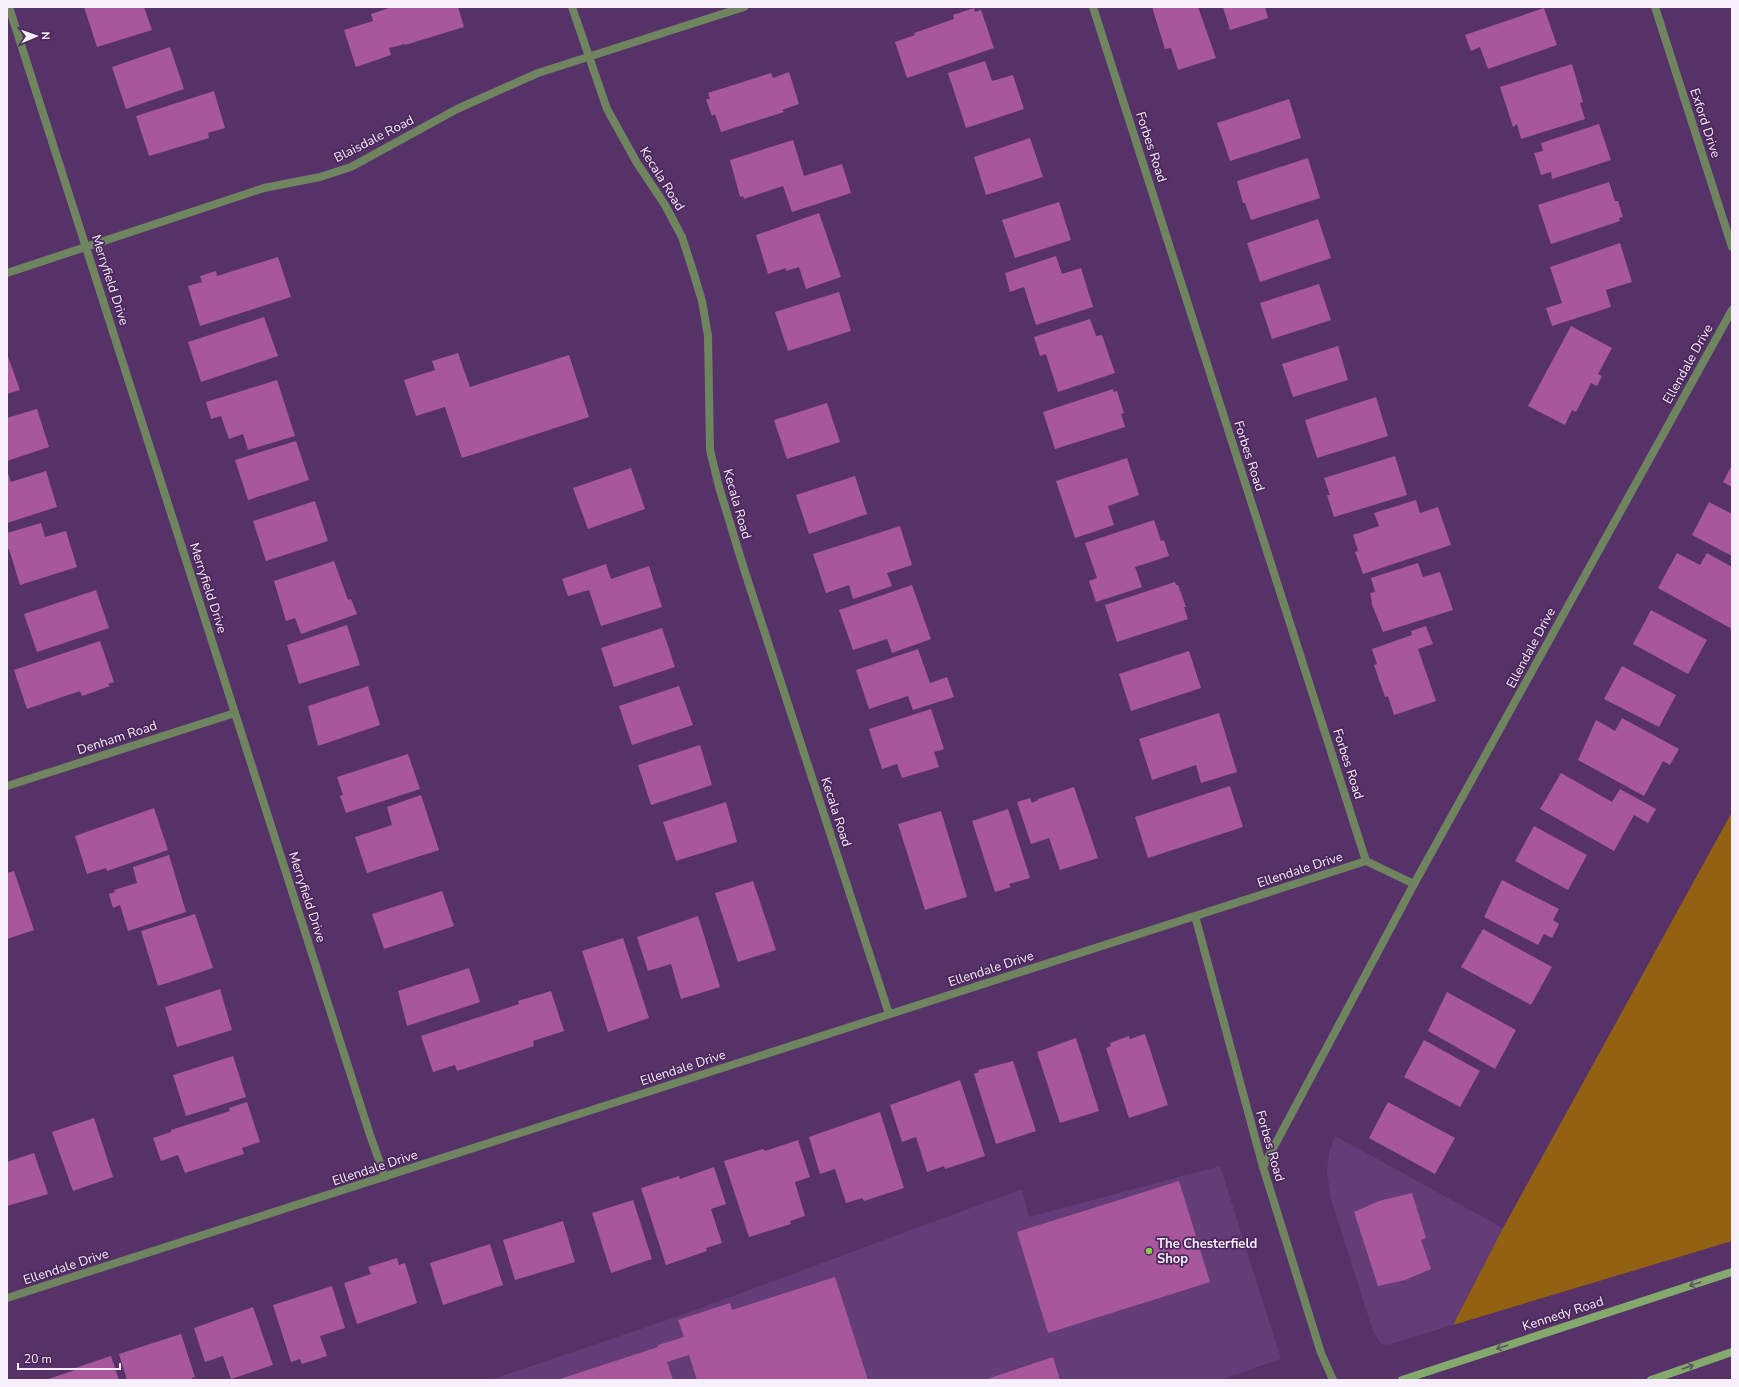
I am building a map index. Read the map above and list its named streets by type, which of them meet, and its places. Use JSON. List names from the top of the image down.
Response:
{
  "streets": {
    "main road": ["Kennedy Road"],
    "street": [
      "Exford Drive",
      "Blaisdale Road",
      "Forbes Road",
      "Kecala Road",
      "Merryfield Drive",
      "Ellendale Drive",
      "Denham Road"
    ]
  },
  "crossings": [
    ["Blaisdale Road", "Kecala Road"],
    ["Blaisdale Road", "Merryfield Drive"],
    ["Forbes Road", "Ellendale Drive"],
    ["Kecala Road", "Ellendale Drive"],
    ["Merryfield Drive", "Ellendale Drive"],
    ["Merryfield Drive", "Denham Road"]
  ],
  "one_way": ["Kennedy Road"],
  "places": ["The Chesterfield Shop"],
  "scale_bar": "20 m",
  "north": "right"
}
